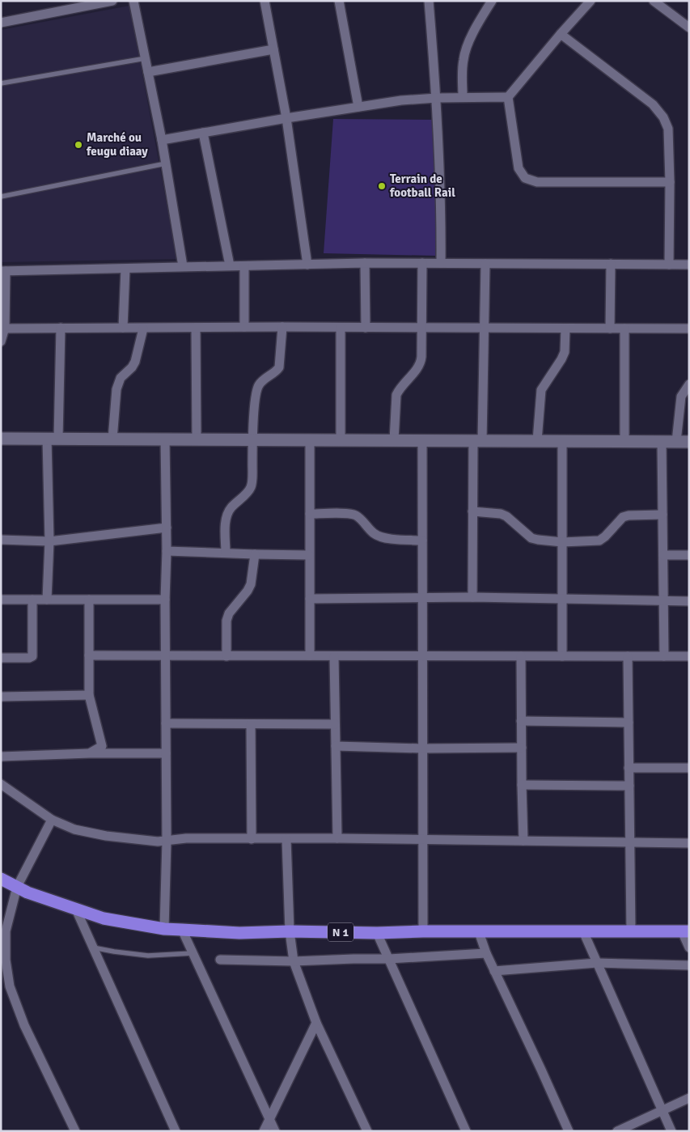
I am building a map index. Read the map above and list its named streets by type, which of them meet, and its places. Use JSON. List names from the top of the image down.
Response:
{
  "streets": {
    "highway": ["N 1"]
  },
  "places": ["Marché ou feugu diaay", "Terrain de football Rail"]
}
